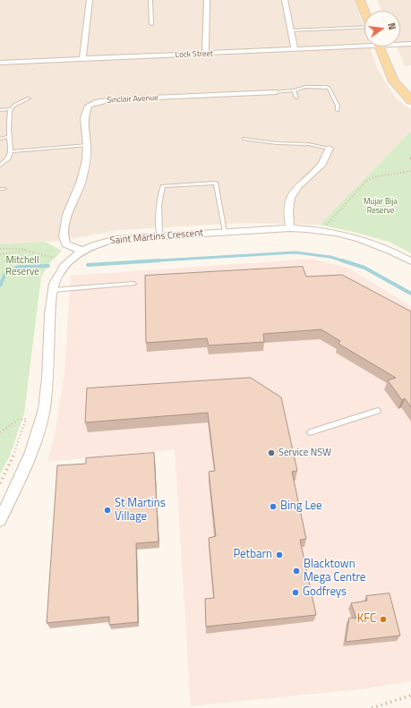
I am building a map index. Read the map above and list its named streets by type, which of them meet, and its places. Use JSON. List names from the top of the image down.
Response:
{
  "streets": {
    "street": ["Lock Street", "Sinclair Avenue", "Saint Martins Crescent"]
  },
  "crossings": [
    ["Sinclair Avenue", "Saint Martins Crescent"]
  ],
  "parks": ["Mujar Bija Reserve", "Mitchell Reserve"],
  "places": [
    "Service NSW",
    "Bing Lee",
    "St Martins Village",
    "Petbarn",
    "Blacktown Mega Centre",
    "Godfreys",
    "KFC"
  ],
  "north": "right"
}
